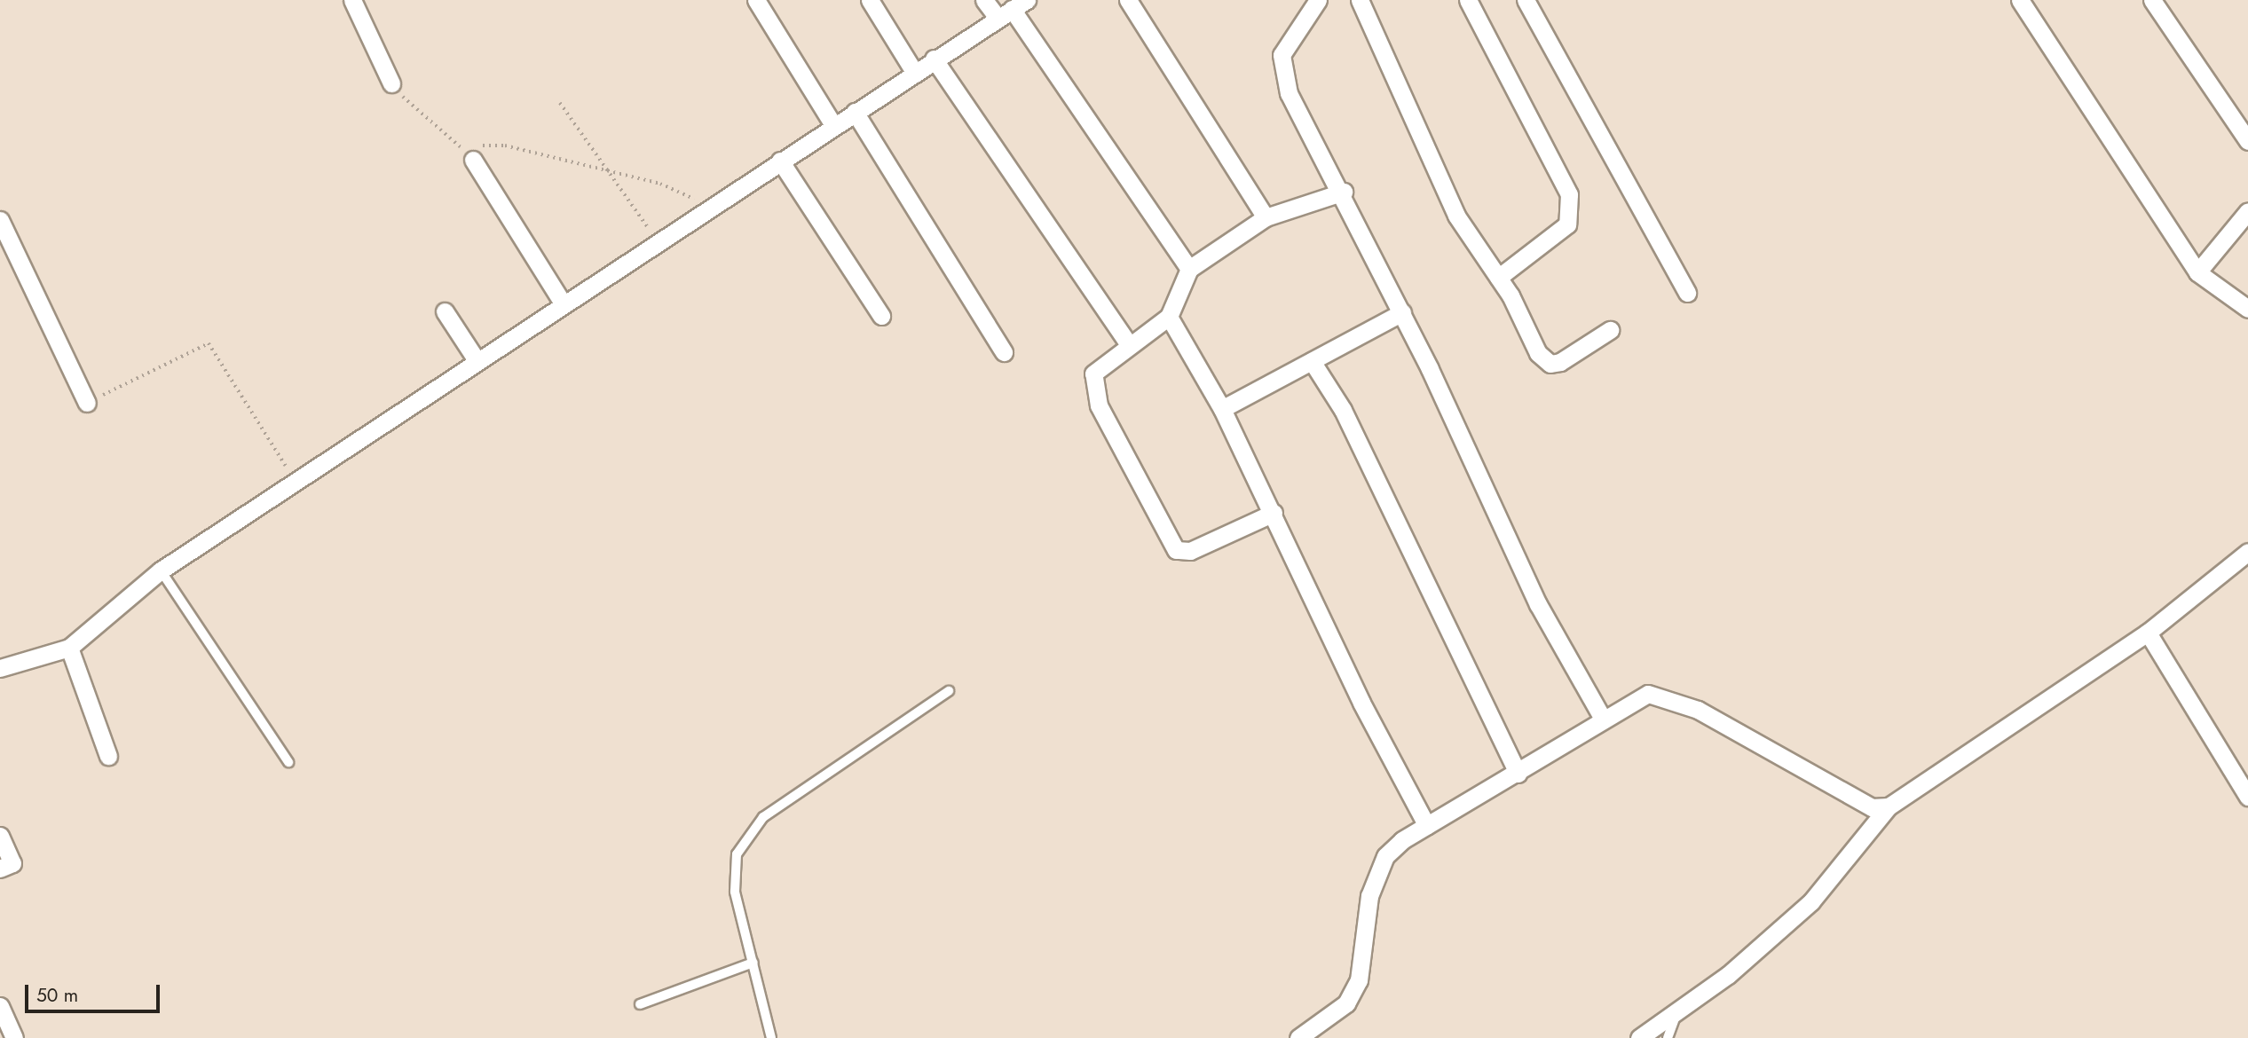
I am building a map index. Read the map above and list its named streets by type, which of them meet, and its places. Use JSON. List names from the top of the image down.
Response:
{
  "scale_bar": "50 m"
}
